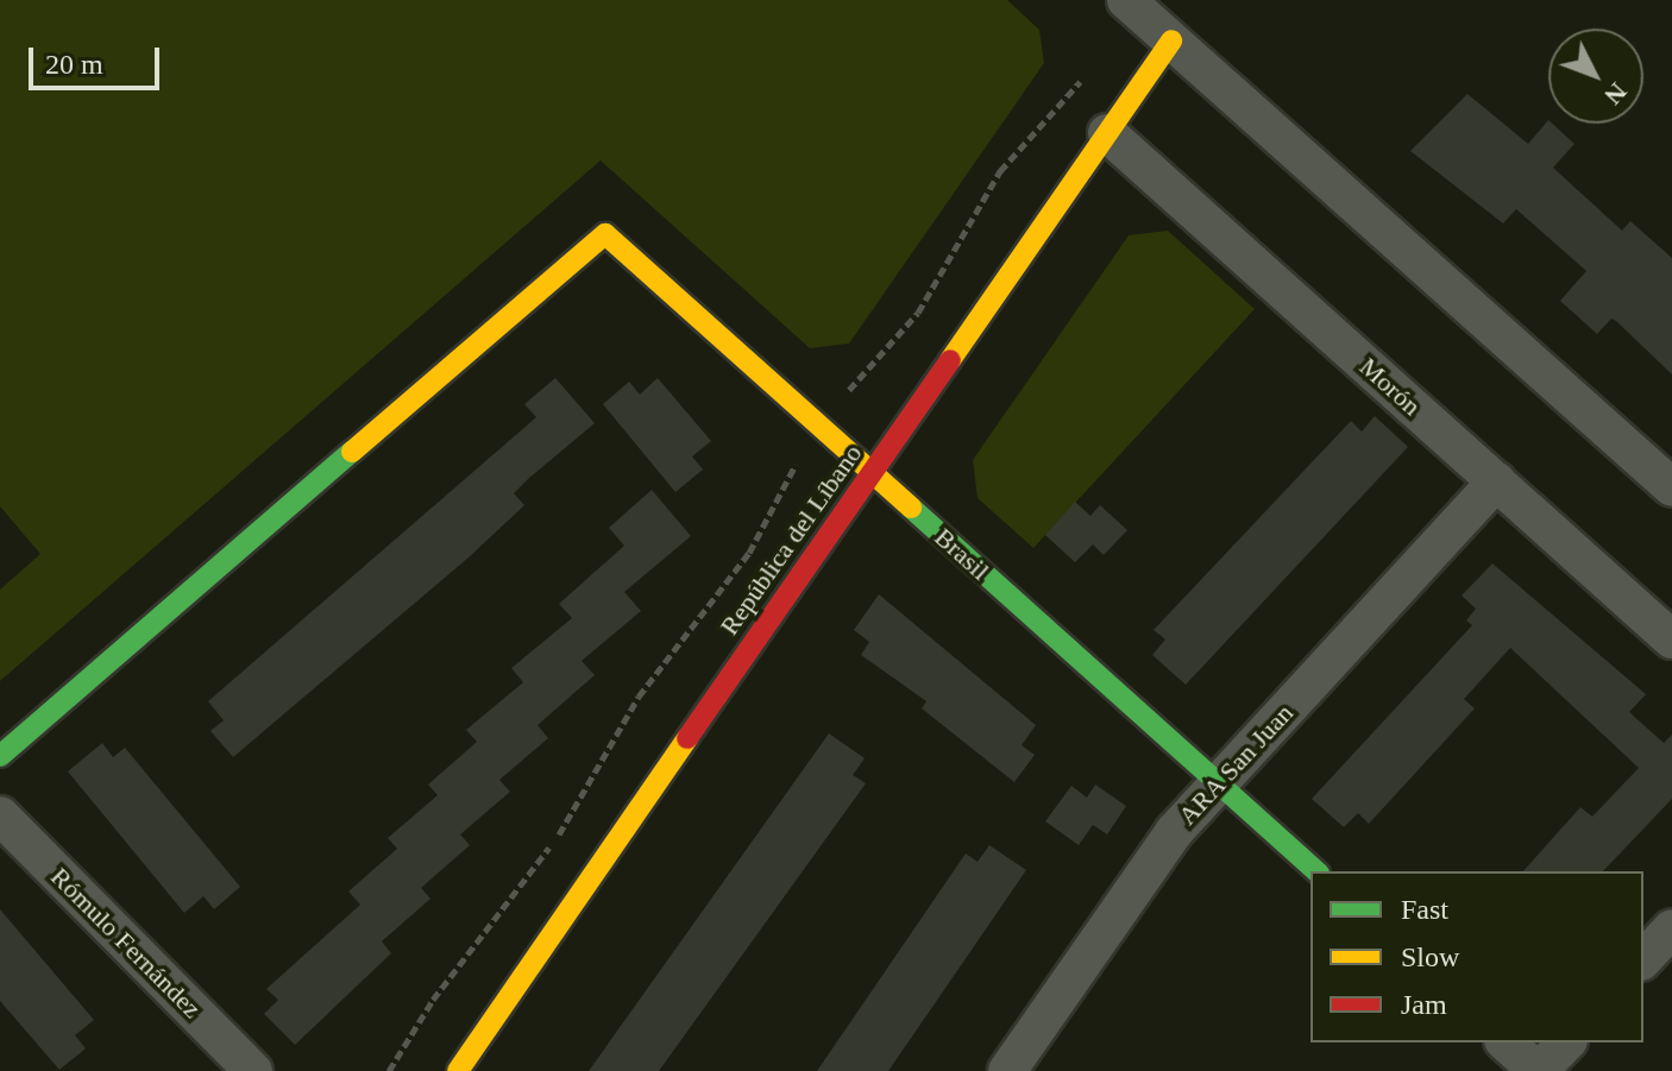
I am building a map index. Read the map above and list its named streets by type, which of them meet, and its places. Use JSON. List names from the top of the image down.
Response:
{
  "streets": {
    "street": [
      "Morón",
      "República del Líbano",
      "Brasil",
      "ARA San Juan",
      "Rómulo Fernández"
    ]
  },
  "crossings": [
    ["Morón", "República del Líbano"],
    ["Morón", "ARA San Juan"],
    ["República del Líbano", "Brasil"],
    ["Brasil", "ARA San Juan"]
  ],
  "legend": ["Fast", "Slow", "Jam"],
  "scale_bar": "20 m",
  "north": "bottom right"
}
